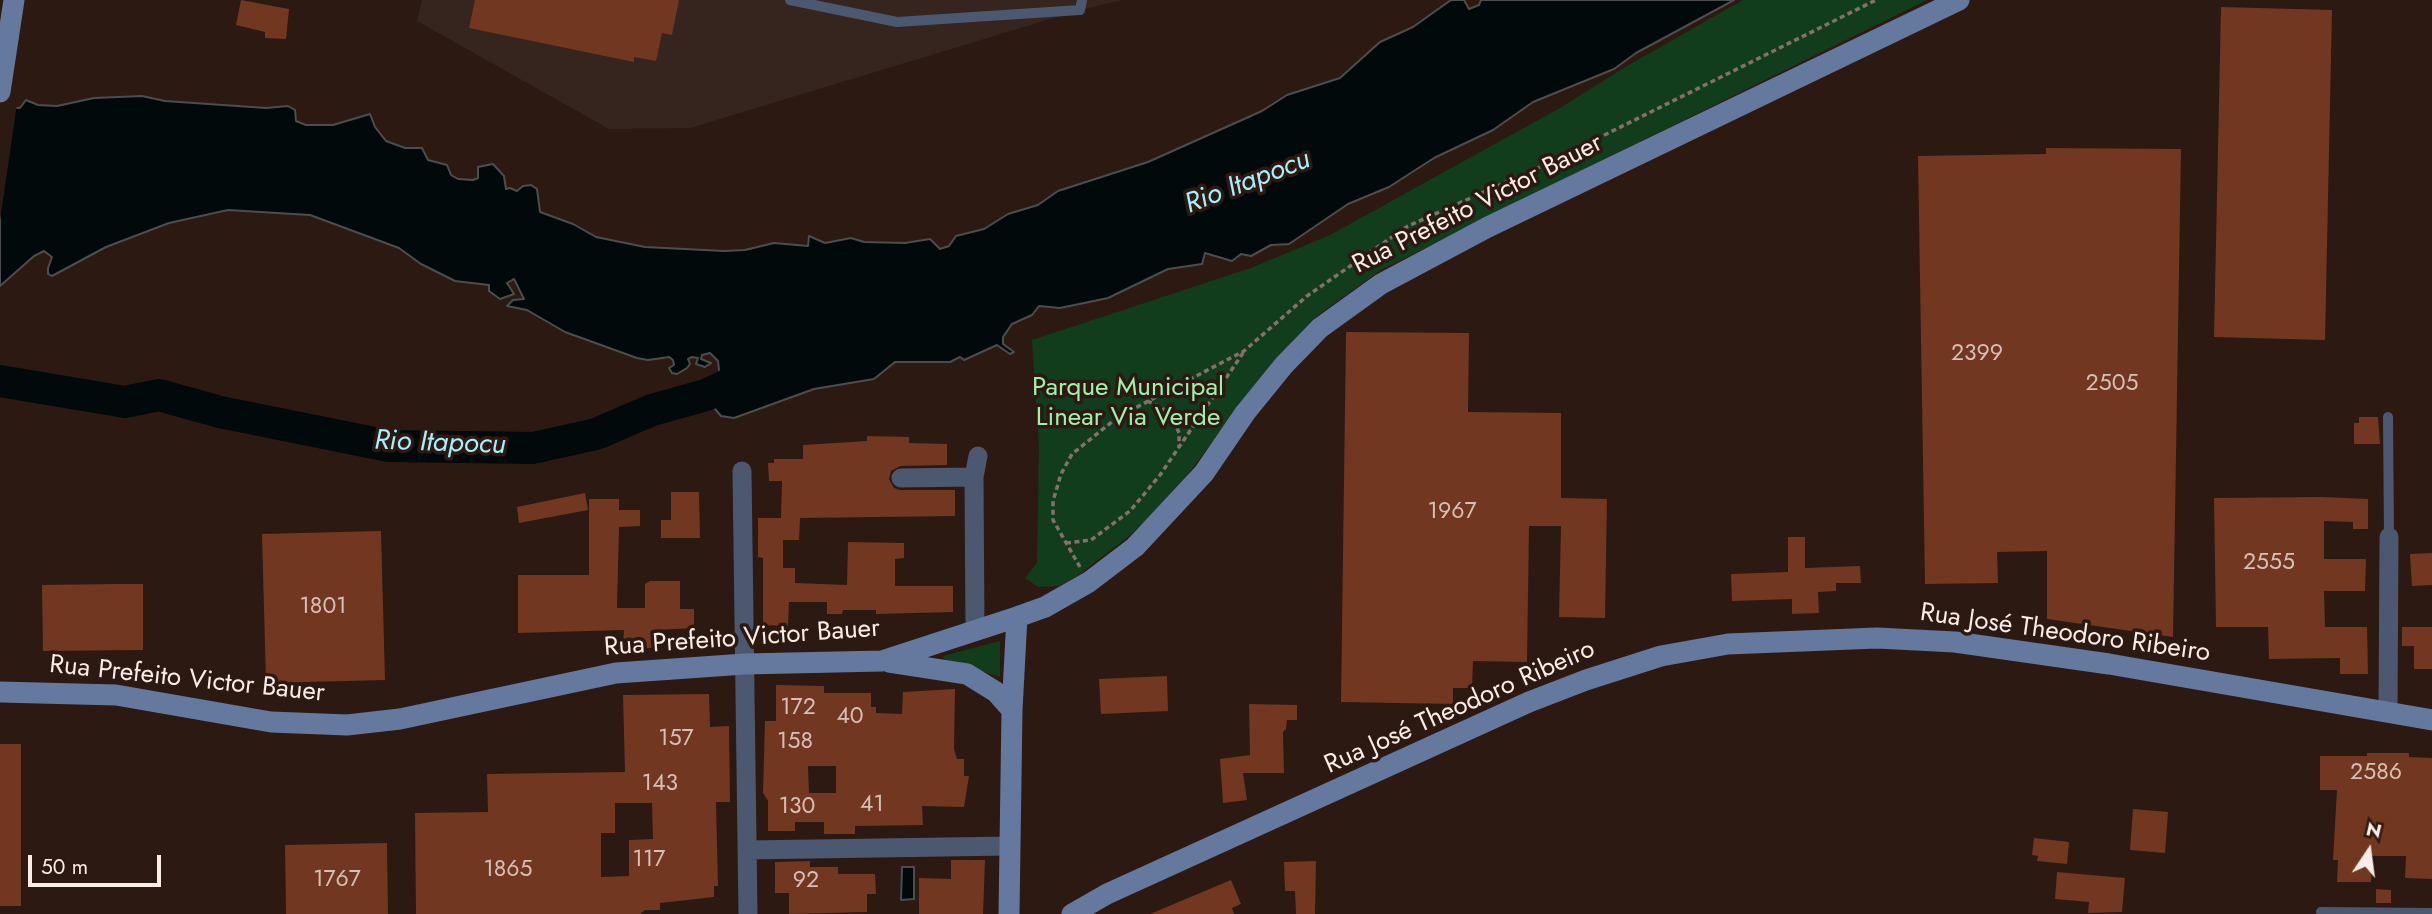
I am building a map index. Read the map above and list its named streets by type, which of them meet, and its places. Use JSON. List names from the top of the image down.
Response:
{
  "streets": {
    "main road": ["Rua Prefeito Victor Bauer", "Rua José Theodoro Ribeiro"]
  },
  "water": ["Rio Itapocu"],
  "parks": ["Parque Municipal Linear Via Verde"],
  "house_numbers": [
    "2399",
    "2505",
    "1967",
    "2555",
    "1801",
    "172",
    "40",
    "157",
    "158",
    "2586",
    "143",
    "41",
    "130",
    "117",
    "1865",
    "1767",
    "92"
  ],
  "scale_bar": "50 m",
  "north": "top"
}
